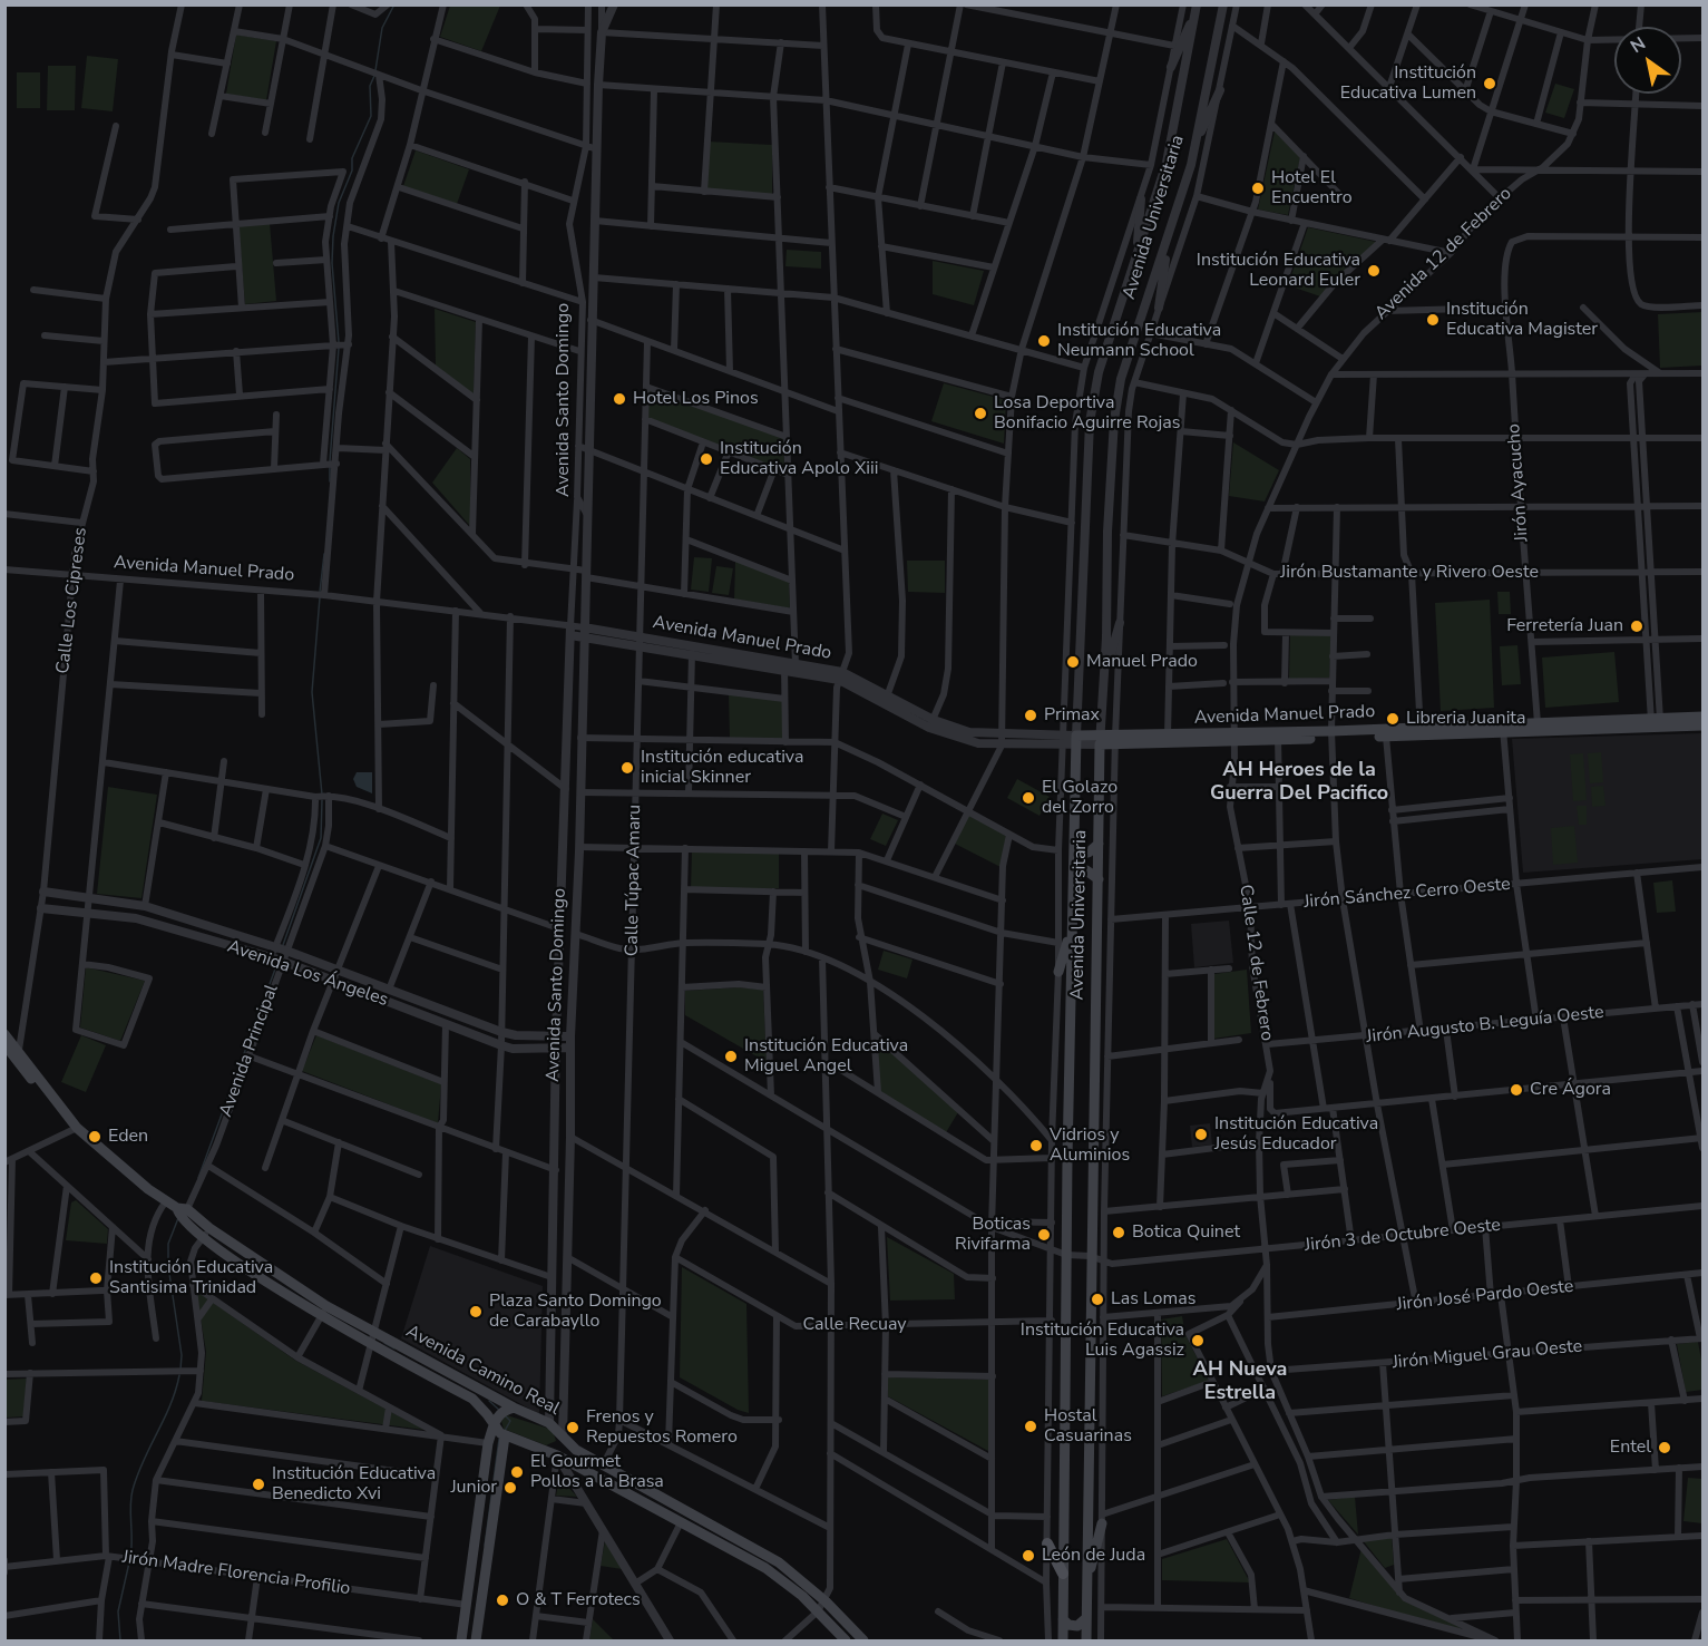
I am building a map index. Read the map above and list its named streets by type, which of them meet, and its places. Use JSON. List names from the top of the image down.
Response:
{
  "streets": {
    "main road": [
      "Avenida Universitaria",
      "Avenida Santo Domingo",
      "Avenida Manuel Prado",
      "Avenida Camino Real"
    ],
    "street": [
      "Avenida 12 de Febrero",
      "Jirón Ayacucho",
      "Jirón Bustamante y Rivero Oeste",
      "Calle Los Cipreses",
      "Calle Túpac Amaru",
      "Jirón Sánchez Cerro Oeste",
      "Calle 12 de Febrero",
      "Avenida Los Ángeles",
      "Jirón Augusto B. Leguía Oeste",
      "Avenida Principal",
      "Jirón 3 de Octubre Oeste",
      "Jirón José Pardo Oeste",
      "Calle Recuay",
      "Jirón Miguel Grau Oeste",
      "Jirón Madre Florencia Profilio"
    ]
  },
  "crossings": [
    ["Avenida Universitaria", "Avenida Manuel Prado"],
    ["Avenida Universitaria", "Jirón Bustamante y Rivero Oeste"],
    ["Avenida Universitaria", "Jirón Sánchez Cerro Oeste"],
    ["Avenida Universitaria", "Jirón 3 de Octubre Oeste"],
    ["Avenida Universitaria", "Calle Recuay"],
    ["Avenida 12 de Febrero", "Avenida Manuel Prado"],
    ["Avenida 12 de Febrero", "Jirón Bustamante y Rivero Oeste"],
    ["Avenida 12 de Febrero", "Calle 12 de Febrero"],
    ["Avenida Santo Domingo", "Avenida Manuel Prado"],
    ["Avenida Santo Domingo", "Avenida Los Ángeles"],
    ["Avenida Santo Domingo", "Avenida Camino Real"],
    ["Jirón Ayacucho", "Avenida Manuel Prado"],
    ["Jirón Ayacucho", "Jirón Bustamante y Rivero Oeste"],
    ["Avenida Manuel Prado", "Calle Los Cipreses"],
    ["Avenida Manuel Prado", "Calle Túpac Amaru"],
    ["Avenida Manuel Prado", "Calle 12 de Febrero"],
    ["Calle Los Cipreses", "Avenida Los Ángeles"],
    ["Calle Los Cipreses", "Avenida Camino Real"],
    ["Calle Túpac Amaru", "Avenida Camino Real"],
    ["Jirón Sánchez Cerro Oeste", "Calle 12 de Febrero"],
    ["Calle 12 de Febrero", "Jirón Augusto B. Leguía Oeste"],
    ["Avenida Los Ángeles", "Avenida Principal"],
    ["Avenida Principal", "Avenida Camino Real"]
  ],
  "districts": ["AH Heroes de la Guerra Del Pacifico", "AH Nueva Estrella"],
  "places": [
    "Institución Educativa Lumen",
    "Hotel El Encuentro",
    "Institución Educativa Leonard Euler",
    "Institución Educativa Magister",
    "Institución Educativa Neumann School",
    "Hotel Los Pinos",
    "Losa Deportiva Bonifacio Aguirre Rojas",
    "Institución Educativa Apolo Xiii",
    "Ferretería Juan",
    "Manuel Prado",
    "Primax",
    "Libreria Juanita",
    "Institución educativa inicial Skinner",
    "El Golazo del Zorro",
    "Institución Educativa Miguel Angel",
    "Cre Ágora",
    "Institución Educativa Jesús Educador",
    "Eden",
    "Vidrios y Aluminios",
    "Botica Quinet",
    "Boticas Rivifarma",
    "Institución Educativa Santisima Trinidad",
    "Las Lomas",
    "Plaza Santo Domingo de Carabayllo",
    "Institución Educativa Luis Agassiz",
    "Hostal Casuarinas",
    "Frenos y Repuestos Romero",
    "Entel",
    "El Gourmet Pollos a la Brasa",
    "Institución Educativa Benedicto Xvi",
    "Junior",
    "León de Juda",
    "O & T Ferrotecs"
  ],
  "north": "top left"
}
